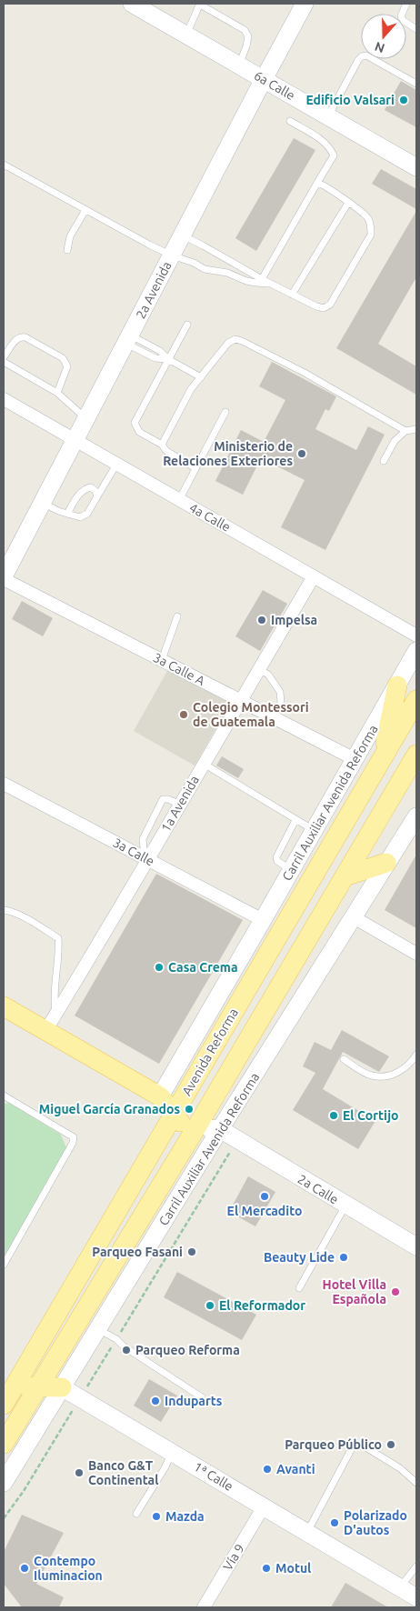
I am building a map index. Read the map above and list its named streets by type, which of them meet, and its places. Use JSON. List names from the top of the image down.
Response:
{
  "streets": {
    "main road": ["Avenida Reforma", "2a Calle", "1ª Calle"],
    "street": [
      "6a Calle",
      "2a Avenida",
      "4a Calle",
      "3a Calle A",
      "Carril Auxiliar Avenida Reforma",
      "1a Avenida",
      "3a Calle",
      "Vía 9"
    ]
  },
  "crossings": [
    ["6a Calle", "2a Avenida"],
    ["2a Avenida", "4a Calle"],
    ["2a Avenida", "3a Calle A"],
    ["4a Calle", "1a Avenida"],
    ["3a Calle A", "Carril Auxiliar Avenida Reforma"],
    ["3a Calle A", "1a Avenida"],
    ["Carril Auxiliar Avenida Reforma", "3a Calle"],
    ["Carril Auxiliar Avenida Reforma", "2a Calle"],
    ["Carril Auxiliar Avenida Reforma", "1ª Calle"],
    ["1a Avenida", "3a Calle"],
    ["1a Avenida", "2a Calle"],
    ["Avenida Reforma", "2a Calle"],
    ["Avenida Reforma", "1ª Calle"],
    ["1ª Calle", "Vía 9"]
  ],
  "places": [
    "Edificio Valsari",
    "Ministerio de Relaciones Exteriores",
    "Impelsa",
    "Colegio Montessori de Guatemala",
    "Casa Crema",
    "Miguel García Granados",
    "El Cortijo",
    "El Mercadito",
    "Parqueo Fasani",
    "Beauty Lide",
    "Hotel Villa Española",
    "El Reformador",
    "Parqueo Reforma",
    "Induparts",
    "Parqueo Público",
    "Avanti",
    "Banco G&T Continental",
    "Mazda",
    "Polarizado D'autos",
    "Contempo Iluminacion",
    "Motul"
  ],
  "north": "bottom"
}
